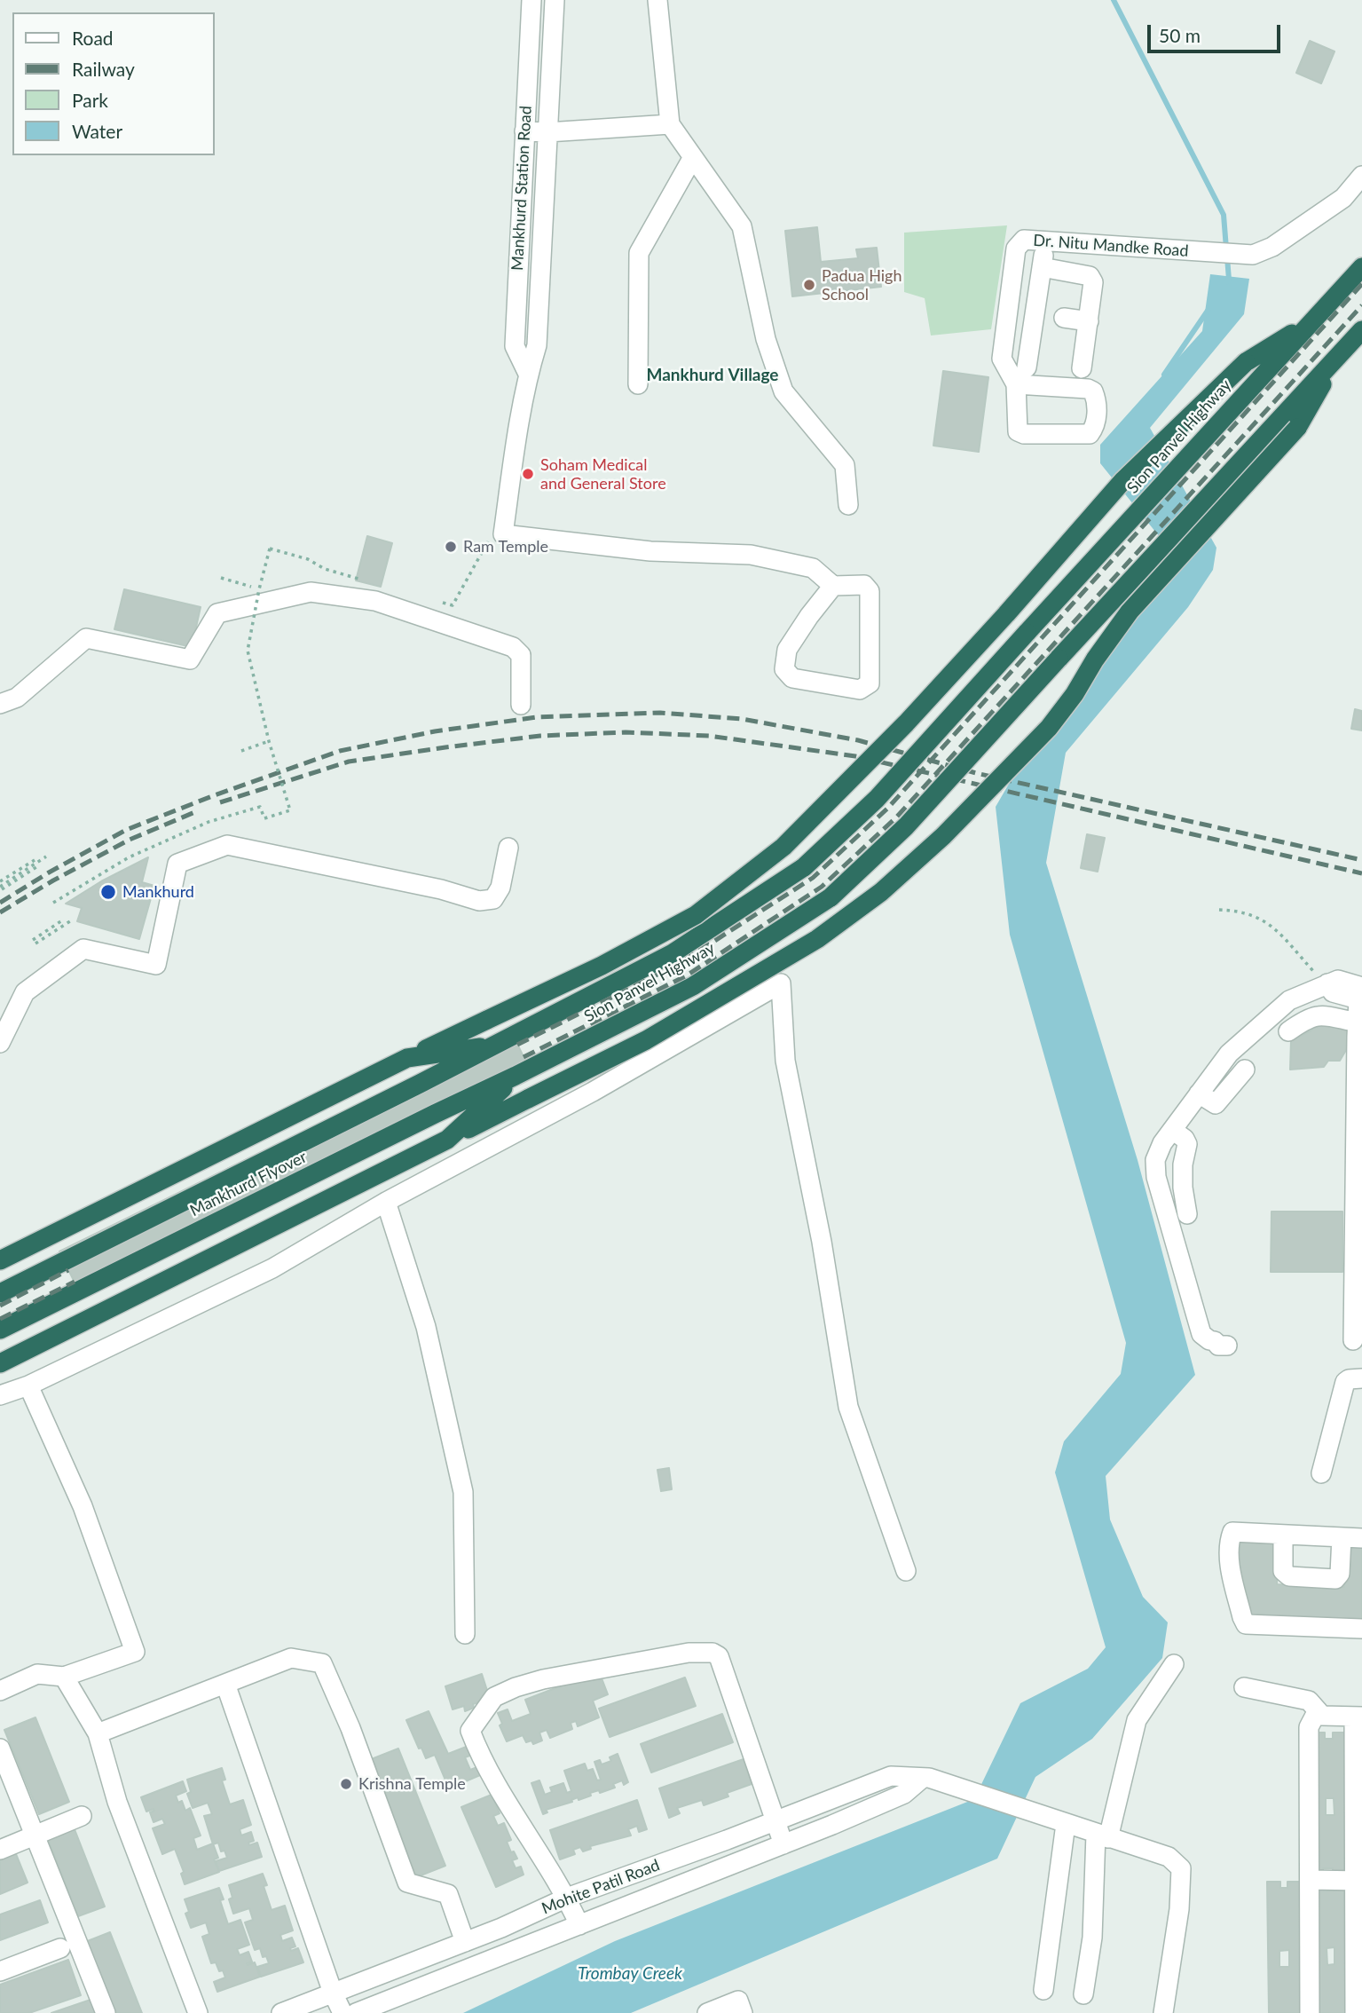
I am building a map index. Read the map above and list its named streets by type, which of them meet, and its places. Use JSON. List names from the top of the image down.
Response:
{
  "streets": {
    "highway": ["Sion Panvel Highway", "Mankhurd Flyover"],
    "street": ["Mankhurd Station Road", "Dr. Nitu Mandke Road", "Mohite Patil Road"]
  },
  "crossings": [
    ["Sion Panvel Highway", "Mankhurd Flyover"]
  ],
  "districts": ["Mankhurd Village"],
  "water": ["Trombay Creek"],
  "places": [
    "Padua High School",
    "Soham Medical and General Store",
    "Ram Temple",
    "Mankhurd",
    "Krishna Temple"
  ],
  "legend": [
    "Road",
    "Railway",
    "Park",
    "Water"
  ],
  "scale_bar": "50 m"
}
